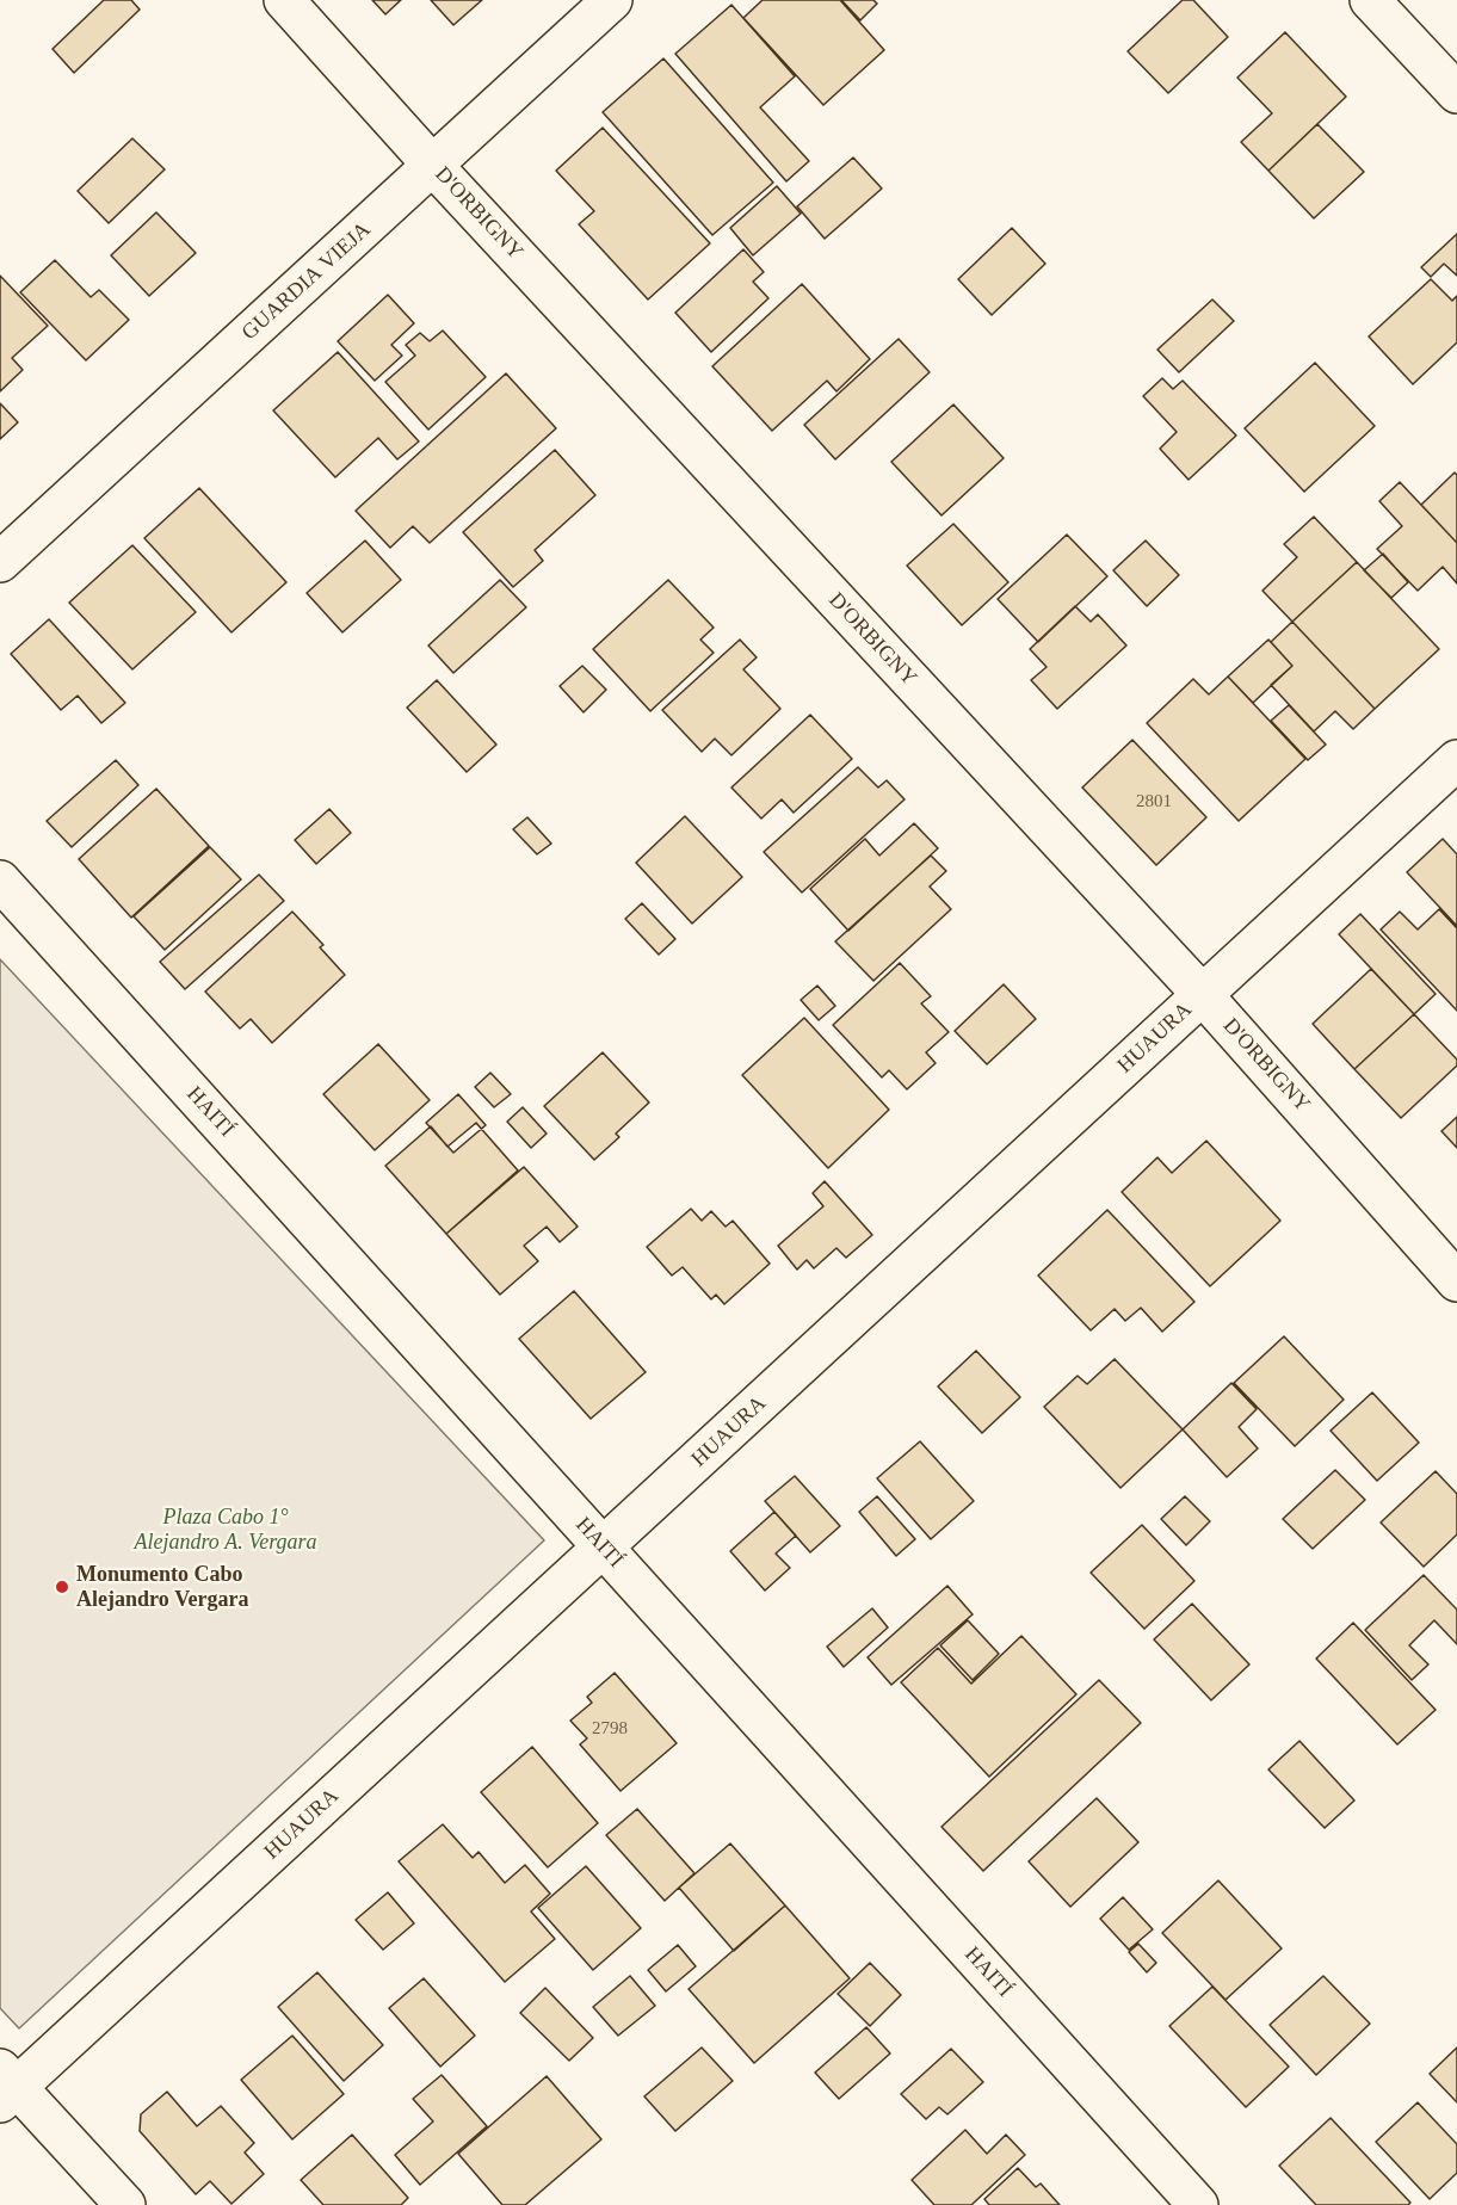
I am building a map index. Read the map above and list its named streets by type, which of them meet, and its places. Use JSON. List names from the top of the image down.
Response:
{
  "streets": {
    "street": [
      "D'ORBIGNY",
      "GUARDIA VIEJA",
      "HUAURA",
      "HAITÍ"
    ]
  },
  "crossings": [
    ["D'ORBIGNY", "GUARDIA VIEJA"],
    ["D'ORBIGNY", "HUAURA"],
    ["HUAURA", "HAITÍ"]
  ],
  "parks": ["Plaza Cabo 1° Alejandro A. Vergara"],
  "places": ["Monumento Cabo Alejandro Vergara"],
  "house_numbers": ["2801", "2798"]
}
